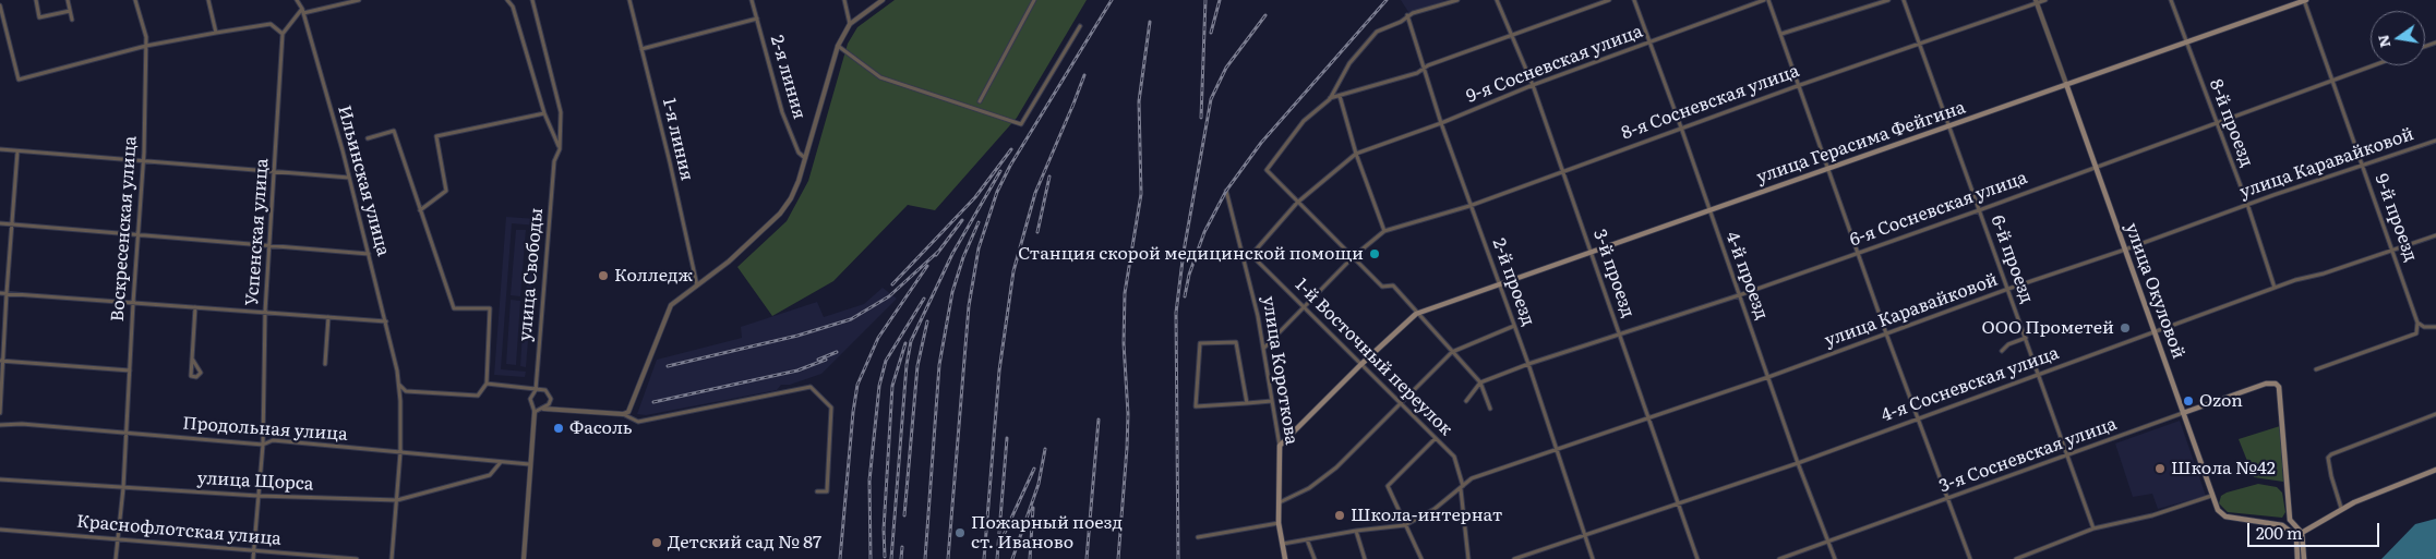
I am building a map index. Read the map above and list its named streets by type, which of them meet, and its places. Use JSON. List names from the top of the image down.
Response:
{
  "streets": {
    "main road": [
      "улица Герасима Фейгина",
      "улица Окуловой",
      "улица Короткова",
      "3-я Сосневская улица"
    ],
    "street": [
      "9-я Сосневская улица",
      "2-я линия",
      "8-я Сосневская улица",
      "8-й проезд",
      "1-я линия",
      "улица Каравайковой",
      "Ильинская улица",
      "6-я Сосневская улица",
      "9-й проезд",
      "Воскресенская улица",
      "Успенская улица",
      "6-й проезд",
      "3-й проезд",
      "улица Свободы",
      "4-й проезд",
      "2-й проезд",
      "1-й Восточный переулок",
      "4-я Сосневская улица",
      "Продольная улица",
      "улица Щорса",
      "Краснофлотская улица"
    ]
  },
  "crossings": [
    ["9-я Сосневская улица", "3-й проезд"],
    ["9-я Сосневская улица", "4-й проезд"],
    ["9-я Сосневская улица", "2-й проезд"],
    ["8-я Сосневская улица", "6-й проезд"],
    ["8-я Сосневская улица", "3-й проезд"],
    ["8-я Сосневская улица", "4-й проезд"],
    ["8-я Сосневская улица", "2-й проезд"],
    ["8-я Сосневская улица", "улица Окуловой"],
    ["8-й проезд", "улица Герасима Фейгина"],
    ["8-й проезд", "улица Каравайковой"],
    ["8-й проезд", "6-я Сосневская улица"],
    ["8-й проезд", "4-я Сосневская улица"],
    ["улица Герасима Фейгина", "9-й проезд"],
    ["улица Герасима Фейгина", "6-й проезд"],
    ["улица Герасима Фейгина", "3-й проезд"],
    ["улица Герасима Фейгина", "4-й проезд"],
    ["улица Герасима Фейгина", "2-й проезд"],
    ["улица Герасима Фейгина", "улица Окуловой"],
    ["улица Герасима Фейгина", "1-й Восточный переулок"],
    ["улица Герасима Фейгина", "улица Короткова"],
    ["улица Каравайковой", "9-й проезд"],
    ["улица Каравайковой", "6-й проезд"],
    ["улица Каравайковой", "3-й проезд"],
    ["улица Каравайковой", "4-й проезд"],
    ["улица Каравайковой", "2-й проезд"],
    ["улица Каравайковой", "улица Окуловой"],
    ["улица Каравайковой", "1-й Восточный переулок"],
    ["Ильинская улица", "Продольная улица"],
    ["Ильинская улица", "улица Щорса"],
    ["6-я Сосневская улица", "9-й проезд"],
    ["6-я Сосневская улица", "6-й проезд"],
    ["6-я Сосневская улица", "3-й проезд"],
    ["6-я Сосневская улица", "4-й проезд"],
    ["6-я Сосневская улица", "2-й проезд"],
    ["6-я Сосневская улица", "улица Окуловой"],
    ["9-й проезд", "4-я Сосневская улица"],
    ["Воскресенская улица", "Продольная улица"],
    ["Воскресенская улица", "улица Щорса"],
    ["Воскресенская улица", "Краснофлотская улица"],
    ["Успенская улица", "Продольная улица"],
    ["Успенская улица", "улица Щорса"],
    ["Успенская улица", "Краснофлотская улица"],
    ["6-й проезд", "4-я Сосневская улица"],
    ["6-й проезд", "3-я Сосневская улица"],
    ["3-й проезд", "4-я Сосневская улица"],
    ["4-й проезд", "4-я Сосневская улица"],
    ["4-й проезд", "3-я Сосневская улица"],
    ["2-й проезд", "4-я Сосневская улица"],
    ["улица Окуловой", "4-я Сосневская улица"],
    ["улица Окуловой", "3-я Сосневская улица"],
    ["Продольная улица", "улица Щорса"]
  ],
  "places": [
    "Станция скорой медицинской помощи",
    "Колледж",
    "ООО Прометей",
    "Ozon",
    "Фасоль",
    "Школа №42",
    "Школа-интернат",
    "Пожарный поезд ст. Иваново",
    "Детский сад № 87"
  ],
  "scale_bar": "200 m",
  "north": "left"
}
